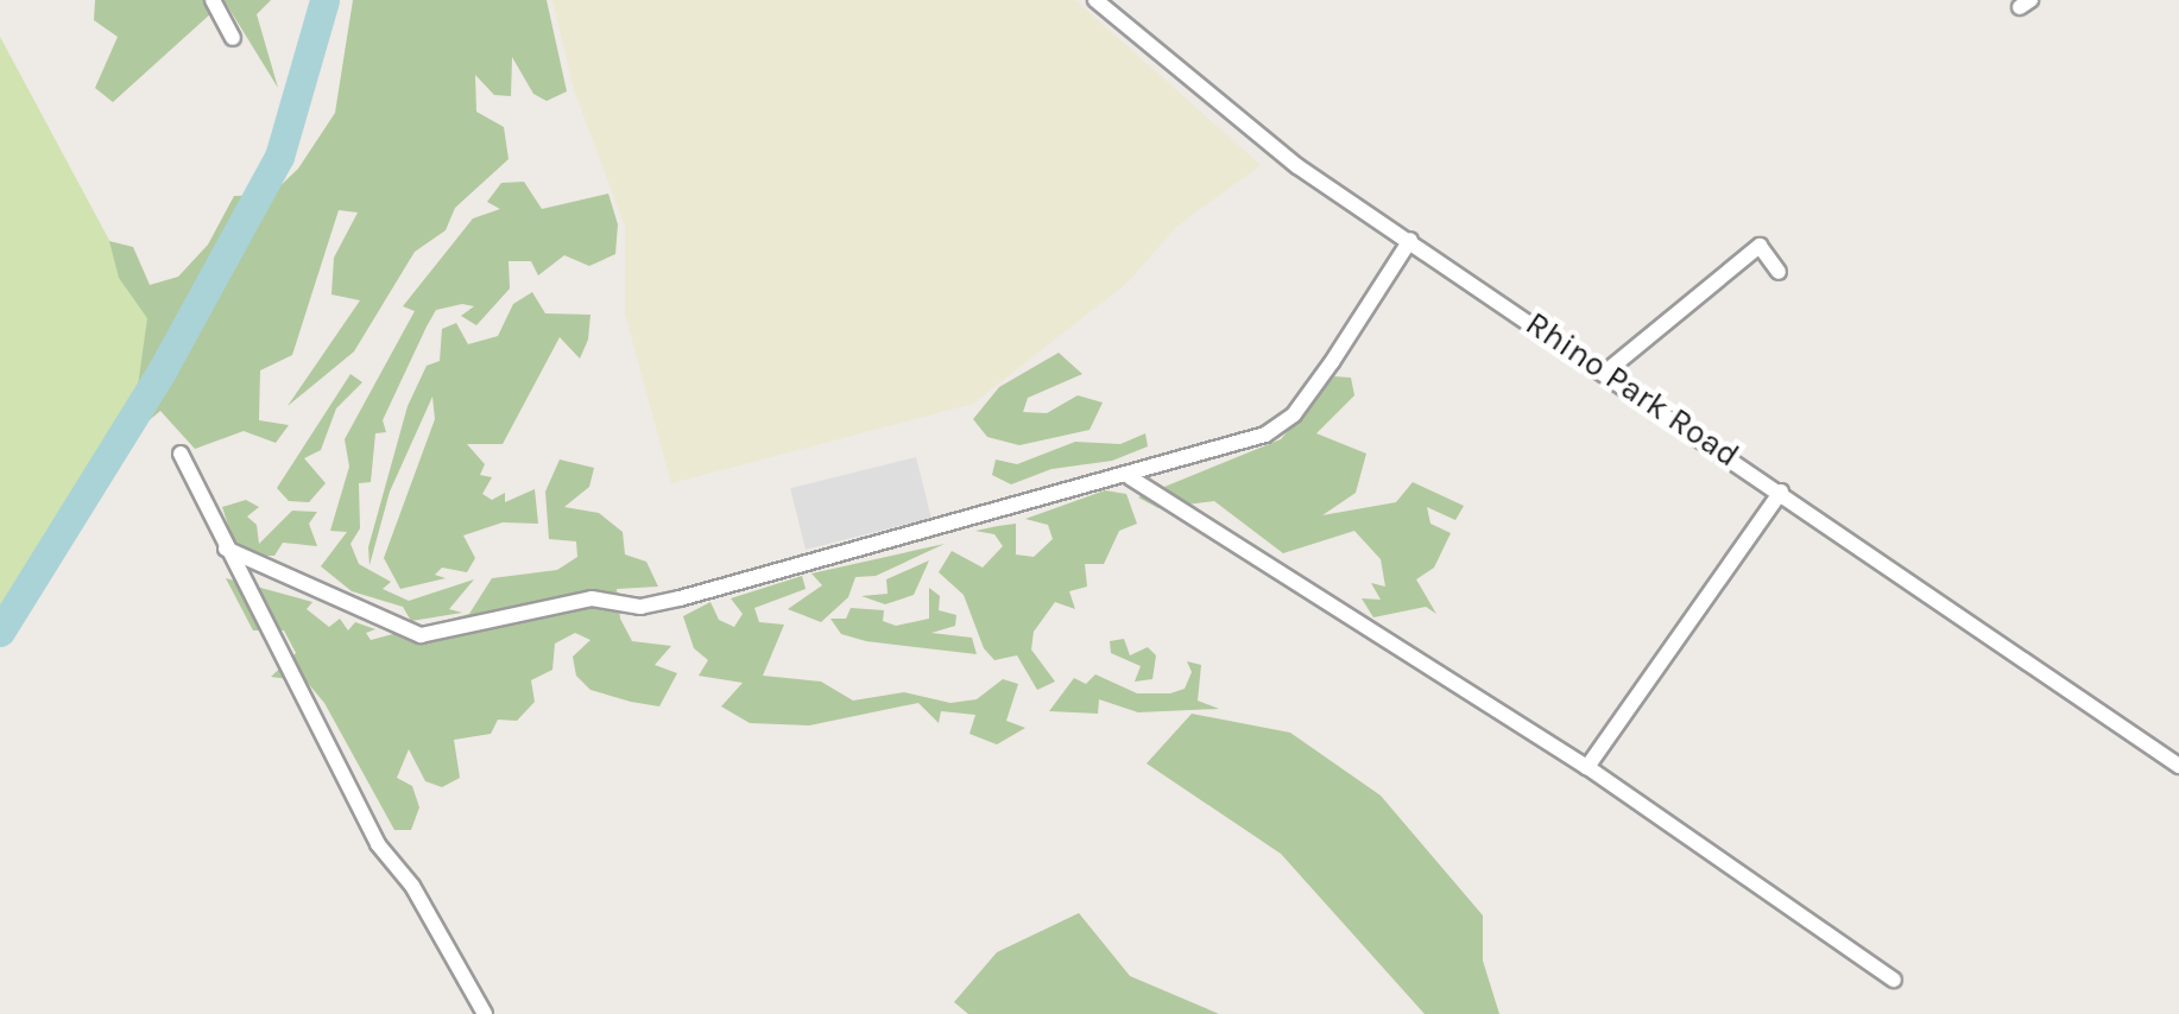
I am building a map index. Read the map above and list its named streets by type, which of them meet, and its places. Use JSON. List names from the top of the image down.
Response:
{
  "streets": {
    "street": ["Rhino Park Road"]
  }
}
